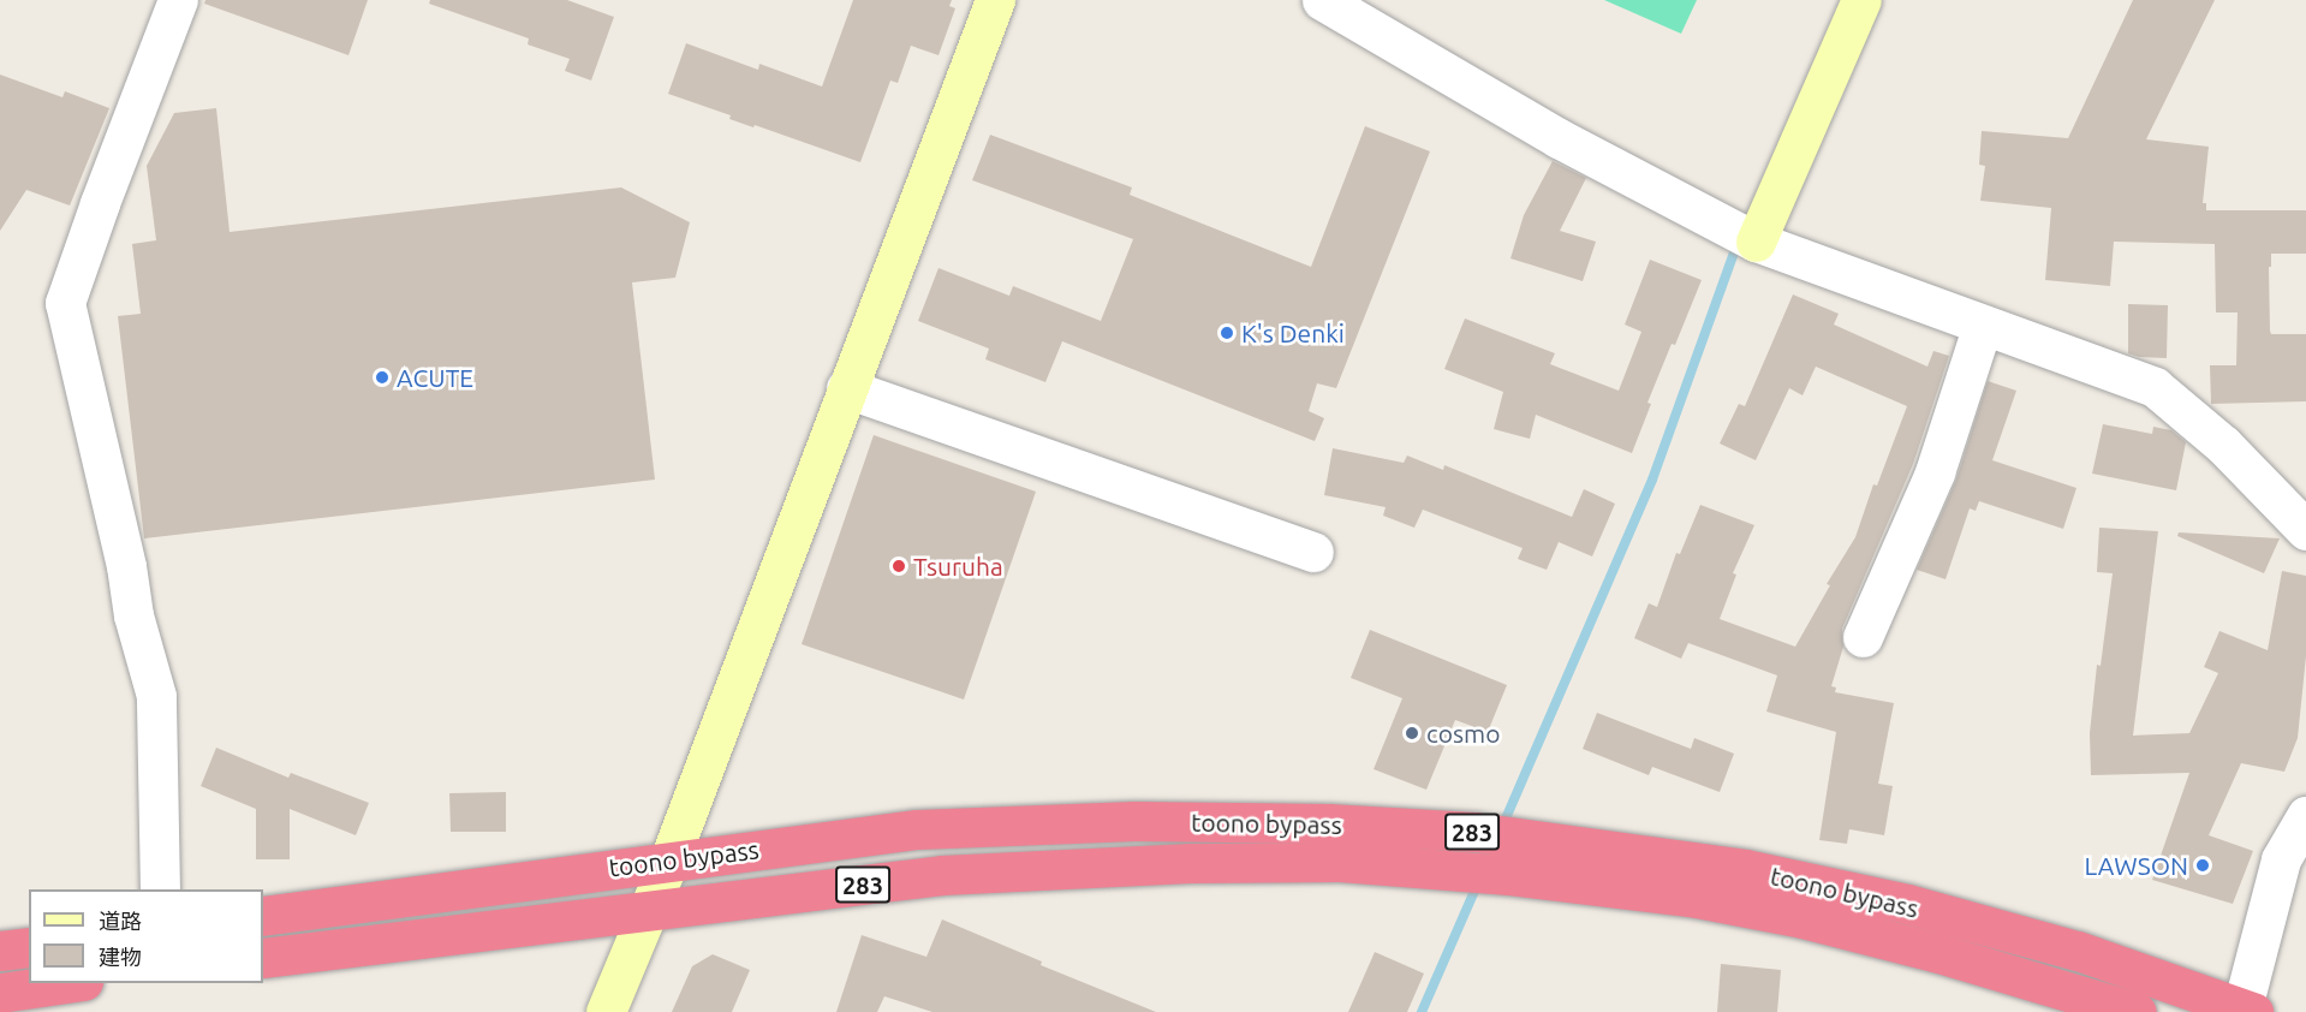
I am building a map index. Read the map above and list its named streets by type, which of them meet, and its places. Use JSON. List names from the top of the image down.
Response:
{
  "streets": {
    "highway": ["toono bypass", "283"]
  },
  "places": [
    "K's Denki",
    "ACUTE",
    "Tsuruha",
    "cosmo",
    "LAWSON"
  ],
  "legend": ["道路", "建物"]
}
